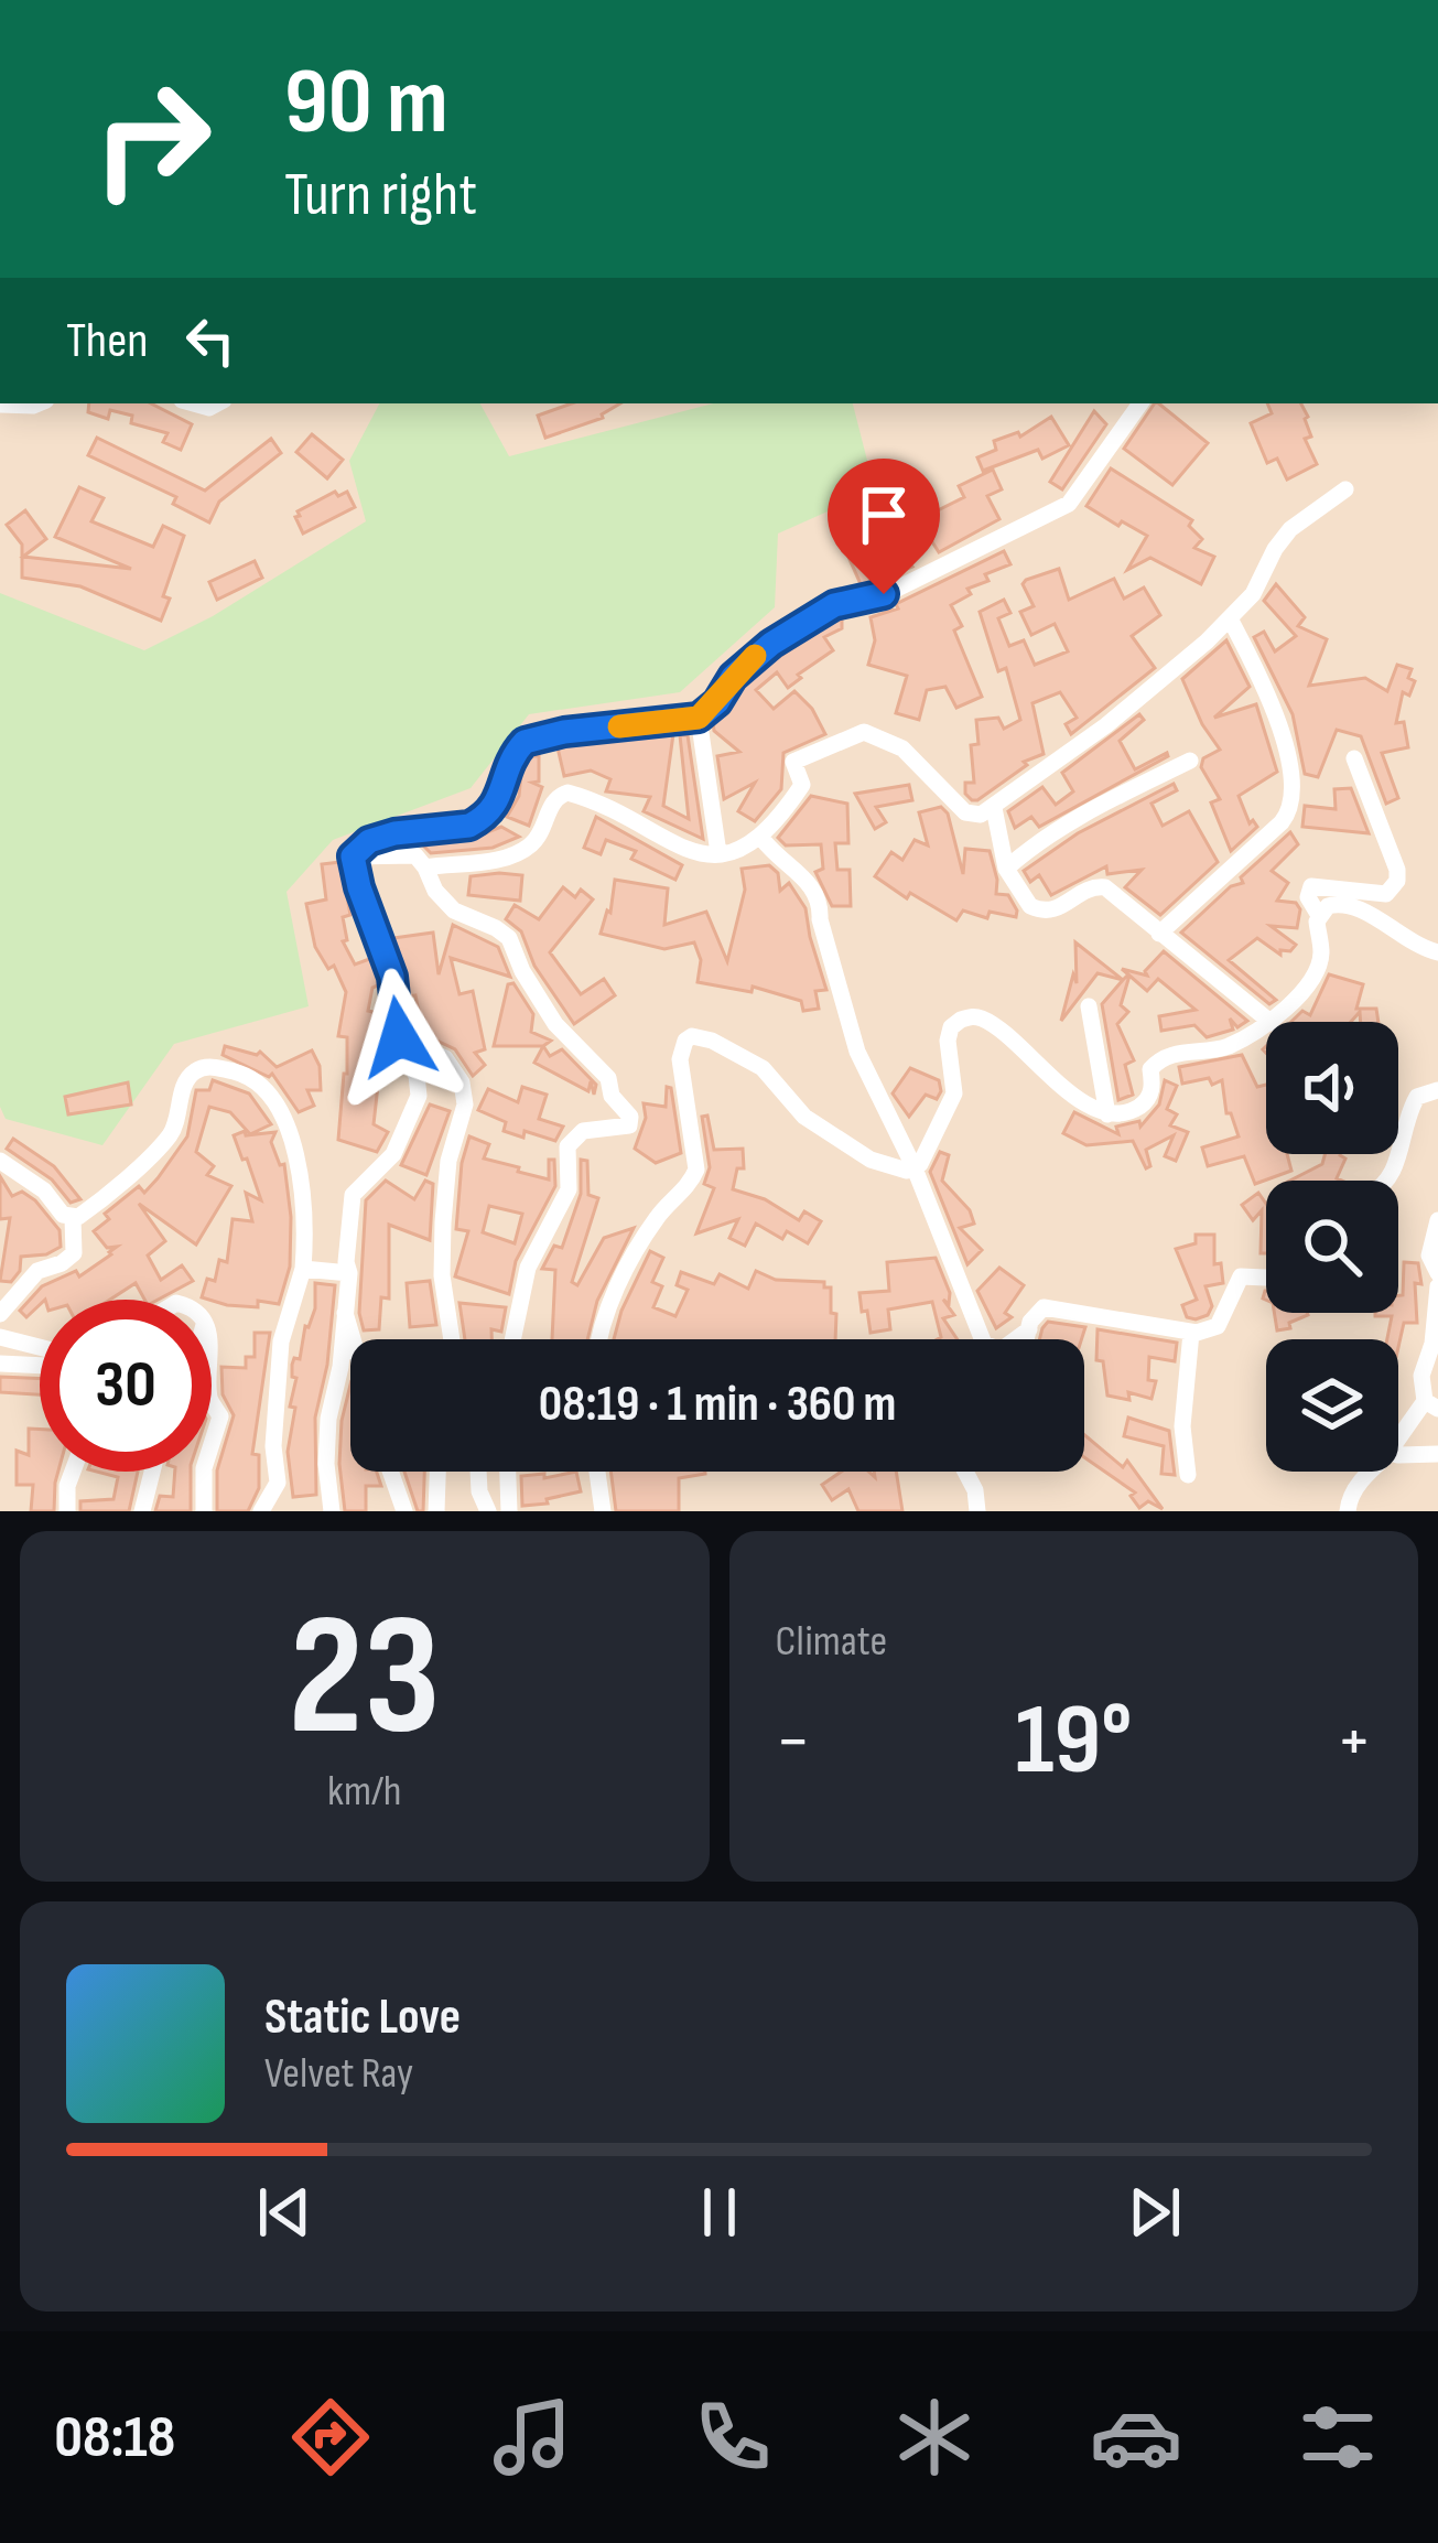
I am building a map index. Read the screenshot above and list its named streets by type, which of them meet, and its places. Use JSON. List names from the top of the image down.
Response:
{
  "page": {
    "turn": ["90 m", "Turn right"],
    "then": "Then",
    "limit": "30",
    "trip": "08:19 · 1 min · 360 m",
    "tile": [
      ["23", "km/h"],
      "Climate"
    ],
    "heat": ["−", "19°", "+"],
    "song": ["Static Love", "Velvet Ray"],
    "tabs": "08:18"
  }
}
